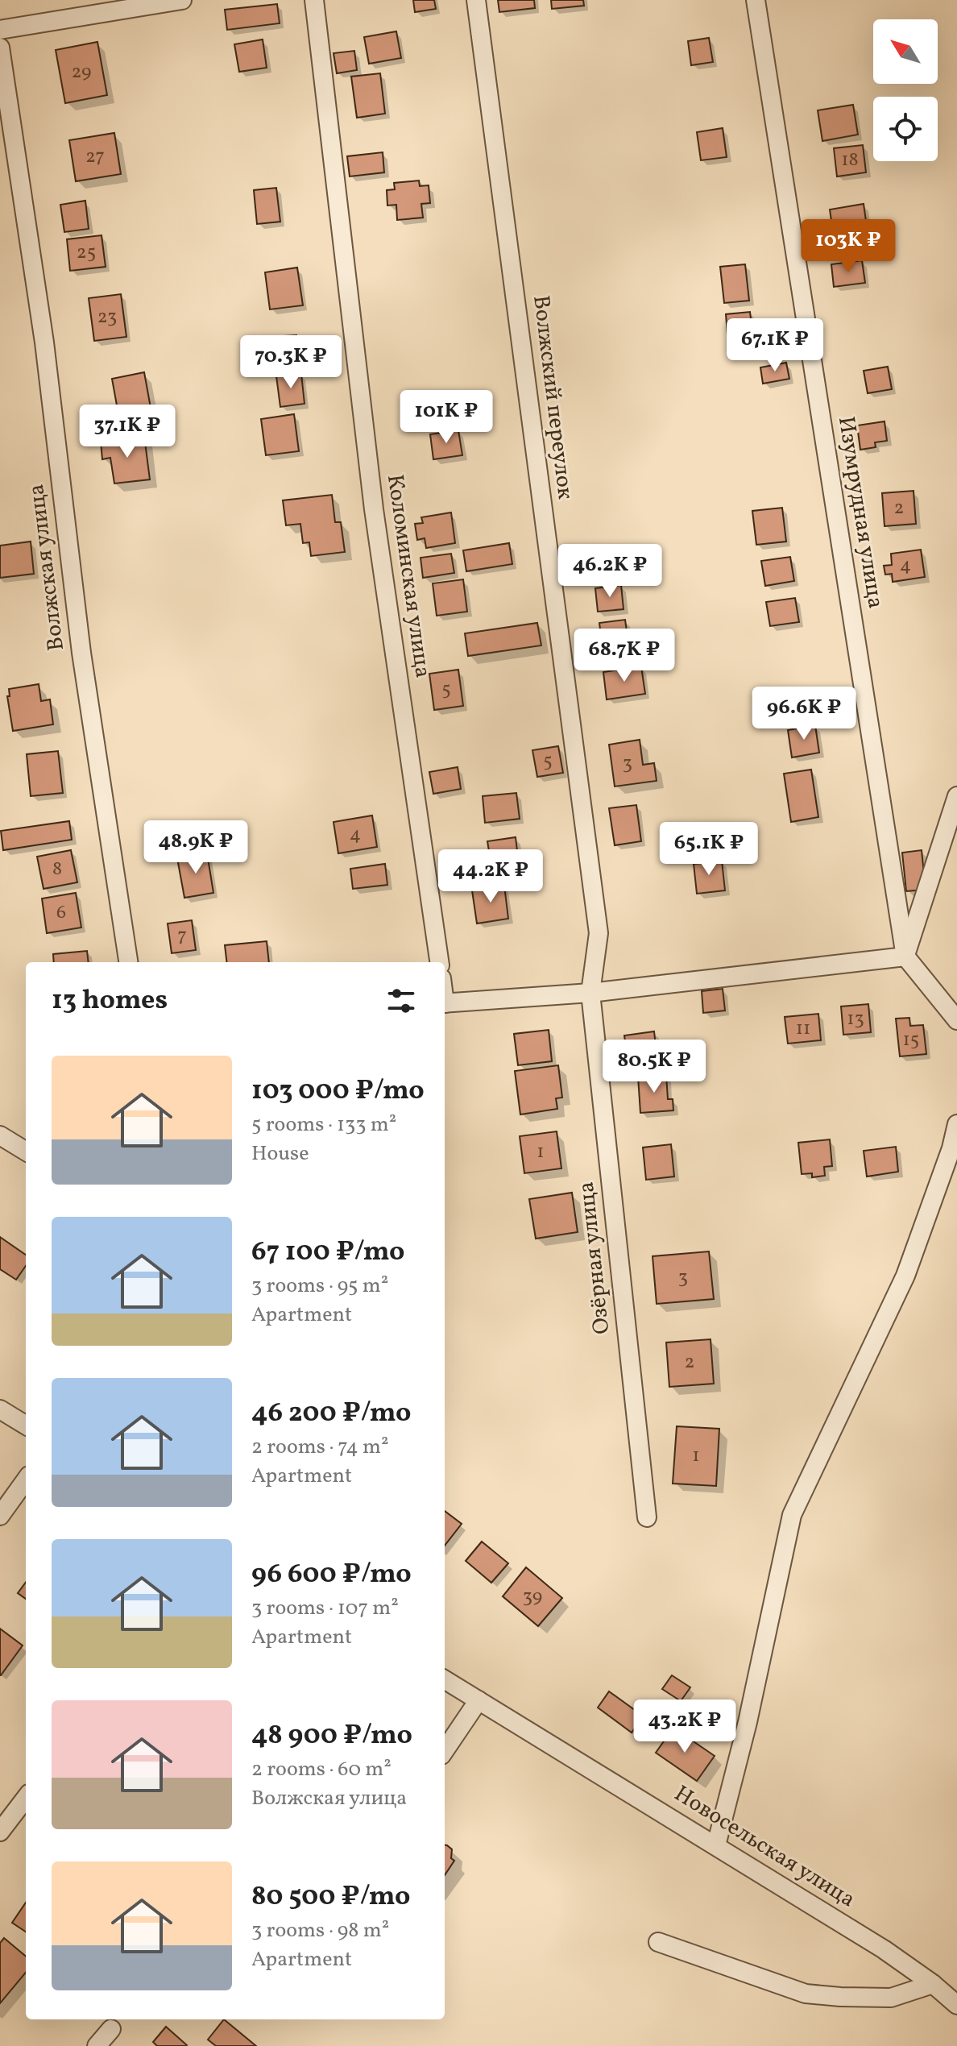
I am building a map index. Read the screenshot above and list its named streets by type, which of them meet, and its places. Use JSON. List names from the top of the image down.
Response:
{
  "streets": {
    "street": [
      "Волжский переулок",
      "Изумрудная улица",
      "Волжская улица",
      "Коломинская улица",
      "Озёрная улица",
      "Новосельская улица"
    ]
  },
  "crossings": [
    ["Волжский переулок", "Озёрная улица"]
  ],
  "house_numbers": [
    "29",
    "27",
    "18",
    "25",
    "23",
    "2",
    "4",
    "5",
    "5",
    "3",
    "4",
    "8",
    "6",
    "7",
    "13",
    "11",
    "15",
    "1",
    "3",
    "2",
    "1",
    "39"
  ],
  "north": "top left",
  "page": {
    "price": [
      "103K ₽",
      "67.1K ₽",
      "70.3K ₽",
      "101K ₽",
      "37.1K ₽",
      "46.2K ₽",
      "68.7K ₽",
      "96.6K ₽",
      "48.9K ₽",
      "65.1K ₽",
      "44.2K ₽",
      "80.5K ₽",
      "43.2K ₽"
    ],
    "heading": "13 homes",
    "list": [
      {
        "name": "103 000 ₽/mo",
        "note": "5 rooms · 133 m² · House"
      },
      {
        "name": "67 100 ₽/mo",
        "note": "3 rooms · 95 m² · Apartment"
      },
      {
        "name": "46 200 ₽/mo",
        "note": "2 rooms · 74 m² · Apartment"
      },
      {
        "name": "96 600 ₽/mo",
        "note": "3 rooms · 107 m² · Apartment"
      },
      {
        "name": "48 900 ₽/mo",
        "note": "2 rooms · 60 m² · Волжская улица"
      },
      {
        "name": "80 500 ₽/mo",
        "note": "3 rooms · 98 m² · Apartment"
      }
    ]
  }
}
